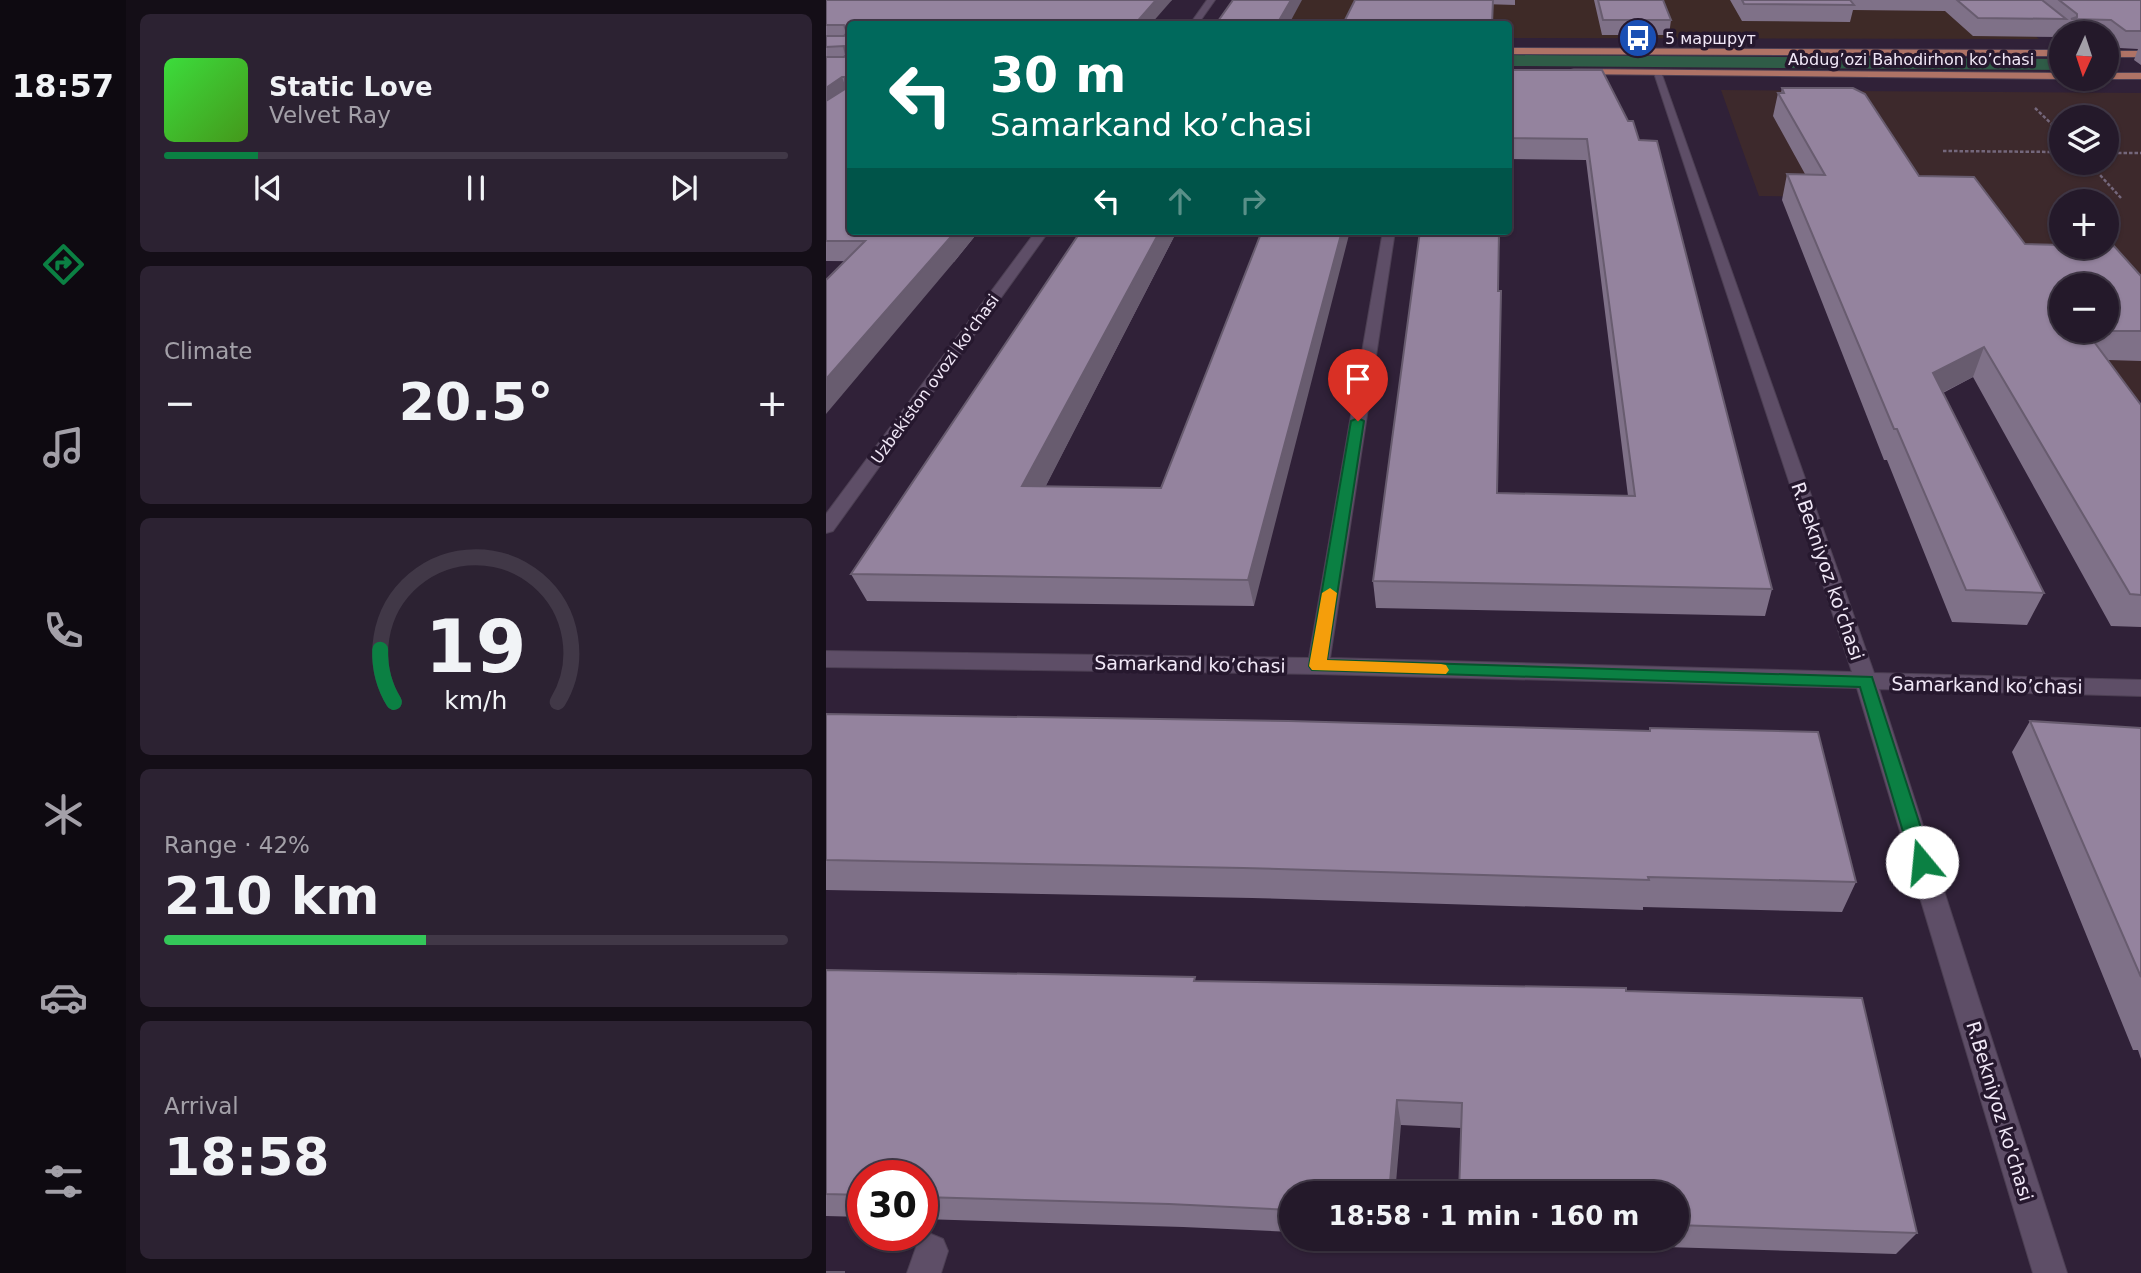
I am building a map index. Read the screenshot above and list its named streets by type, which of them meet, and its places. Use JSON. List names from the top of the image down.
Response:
{
  "streets": {
    "main road": ["Abdug’ozi Bahodirhon ko’chasi"],
    "street": ["Uzbekiston ovozi ko'chasi", "R.Bekniyoz ko'chasi", "Samarkand ko’chasi"]
  },
  "crossings": [
    ["Abdug’ozi Bahodirhon ko’chasi", "R.Bekniyoz ko'chasi"],
    ["R.Bekniyoz ko'chasi", "Samarkand ko’chasi"]
  ],
  "places": {
    "bus stop": ["5 маршрут"]
  },
  "north": "bottom",
  "page": {
    "tabs": "18:57",
    "map_buttons": ["+", "−"],
    "turn": ["30 m", "Samarkand ko’chasi"],
    "song": ["Static Love", "Velvet Ray"],
    "tile": [
      "Climate",
      ["Range · 42%", "210 km"],
      ["Arrival", "18:58"]
    ],
    "heat": ["−", "20.5°", "+"],
    "limit": "30",
    "trip": "18:58 · 1 min · 160 m",
    "gauge": ["19", "km/h"]
  }
}
